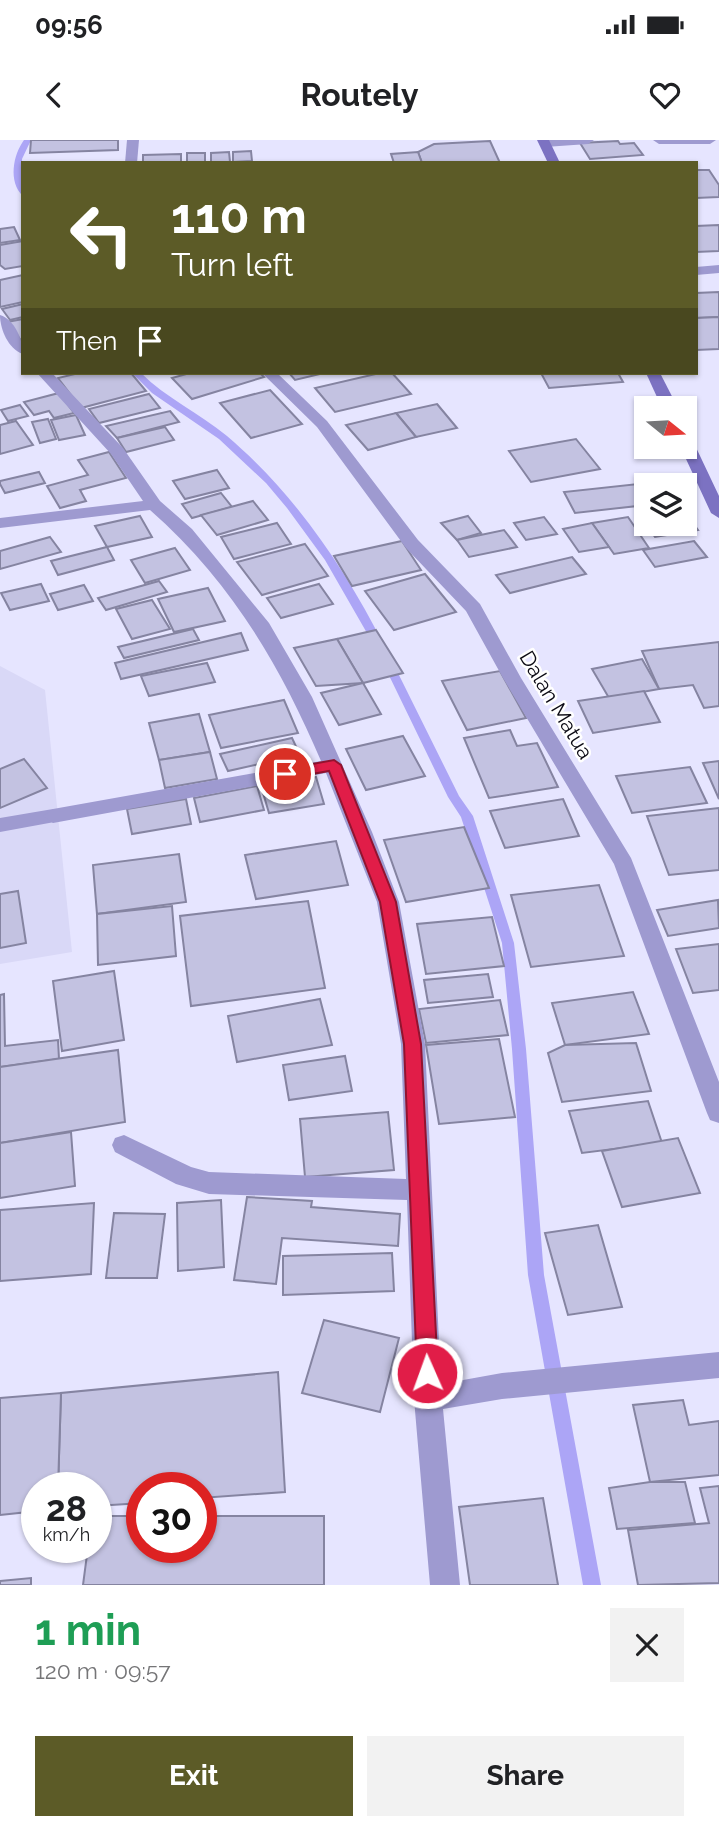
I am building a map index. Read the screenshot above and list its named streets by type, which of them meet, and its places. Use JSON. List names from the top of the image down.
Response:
{
  "streets": {
    "street": ["Dalan Matua"]
  },
  "north": "right",
  "page": {
    "status": "09:56",
    "header": "Routely",
    "turn": ["110 m", "Turn left"],
    "then": "Then",
    "speed": "28 km/h",
    "limit": "30",
    "heading": ["1 min", "120 m · 09:57"],
    "buttons": ["Exit", "Share"]
  }
}
